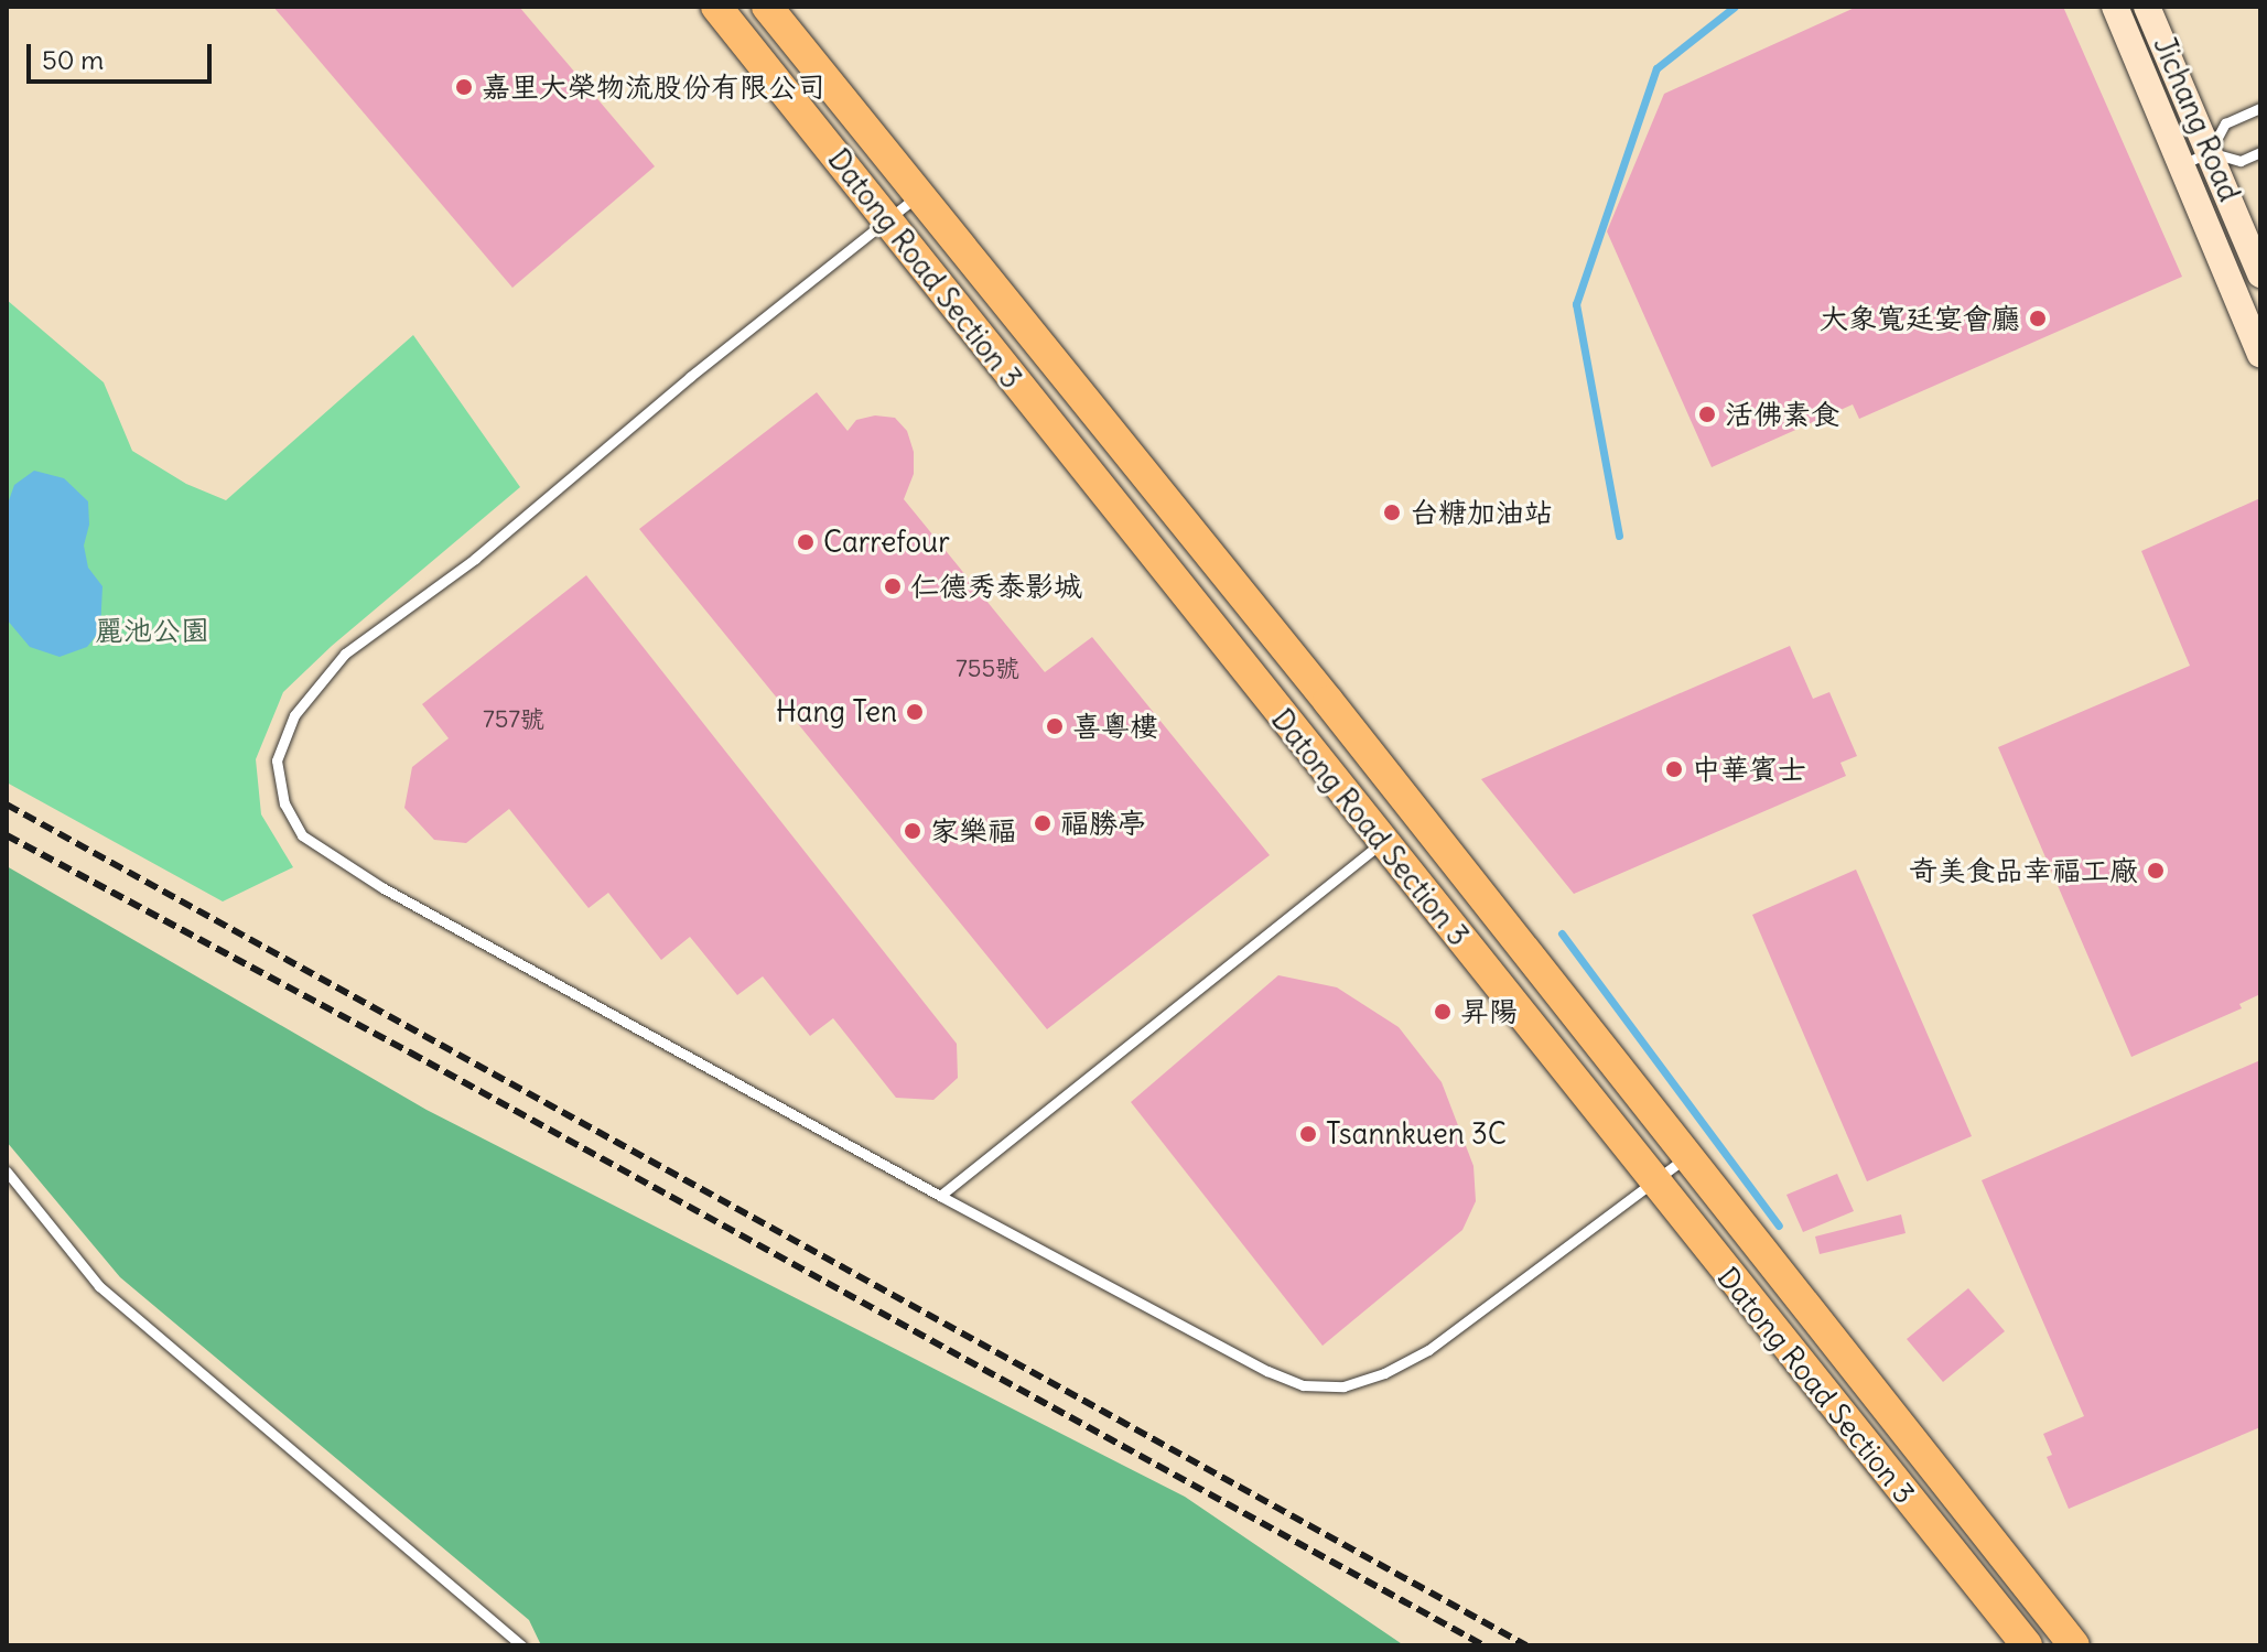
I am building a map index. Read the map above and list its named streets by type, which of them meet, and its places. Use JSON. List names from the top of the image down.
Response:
{
  "streets": {
    "main road": ["Datong Road Section 3"],
    "street": ["Jichang Road"]
  },
  "parks": ["麗池公園"],
  "places": [
    "嘉里大榮物流股份有限公司",
    "大象寬廷宴會廳",
    "活佛素食",
    "台糖加油站",
    "Carrefour",
    "仁德秀泰影城",
    "Hang Ten",
    "喜粵樓",
    "中華賓士",
    "福勝亭",
    "家樂福",
    "奇美食品幸福工廠",
    "昇陽",
    "Tsannkuen 3C"
  ],
  "house_numbers": ["755號", "757號"],
  "scale_bar": "50 m"
}
